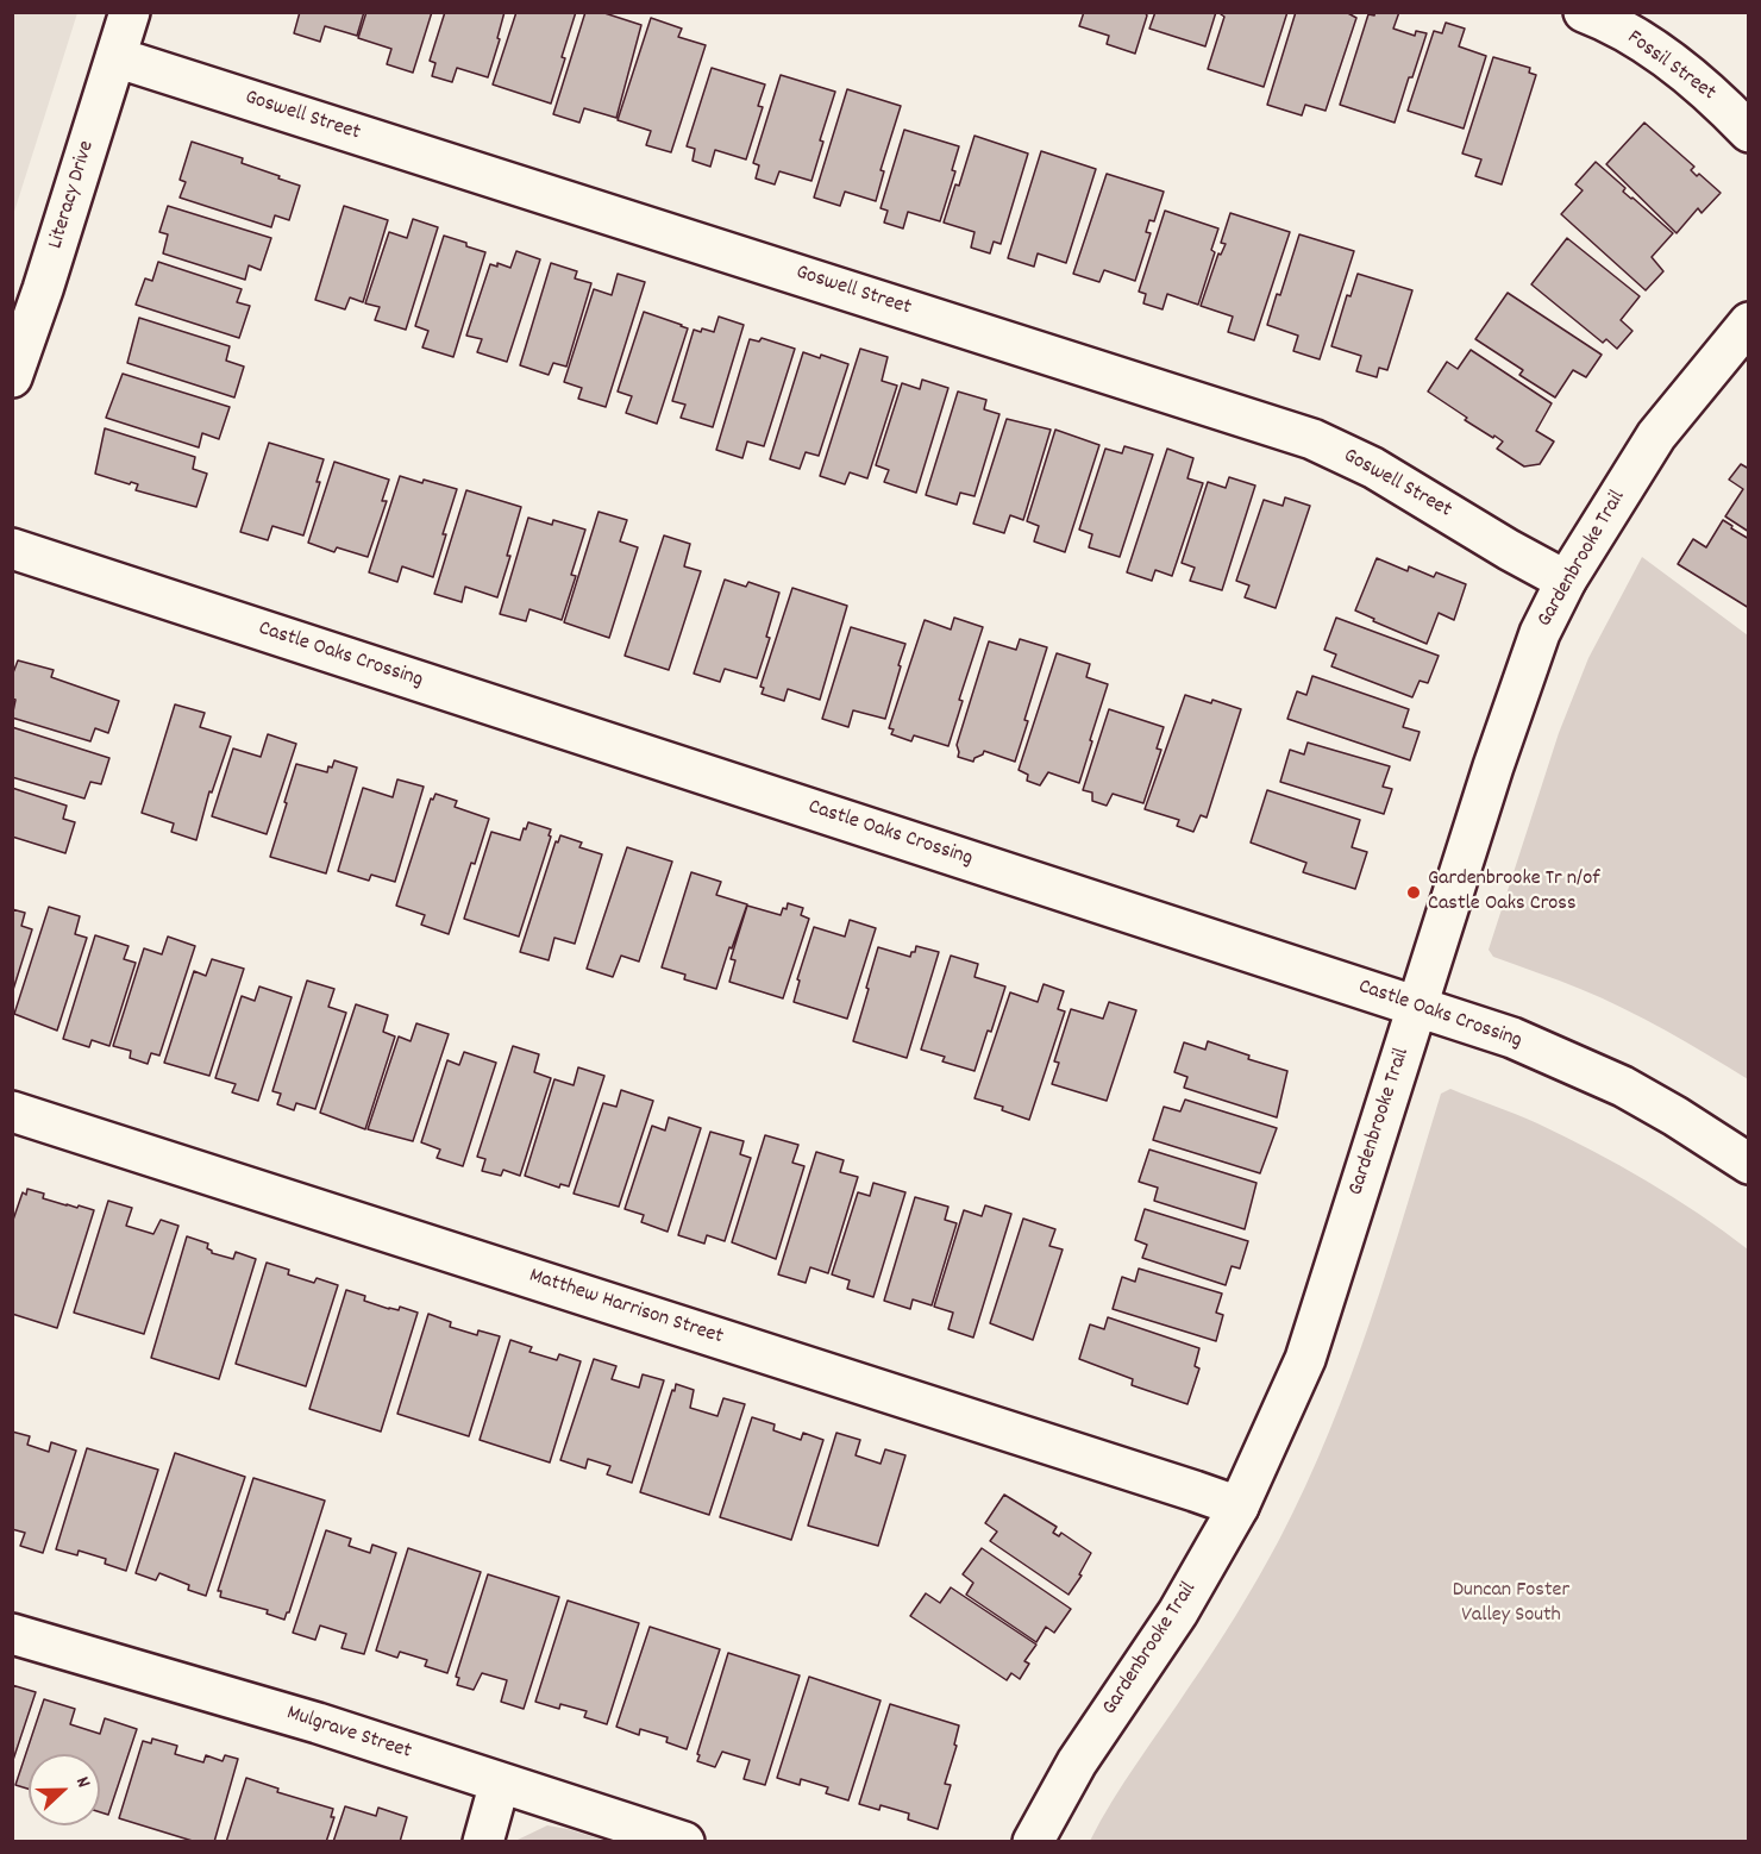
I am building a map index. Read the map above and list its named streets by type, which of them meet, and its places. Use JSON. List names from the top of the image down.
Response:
{
  "streets": {
    "street": [
      "Fossil Street",
      "Goswell Street",
      "Literacy Drive",
      "Gardenbrooke Trail",
      "Castle Oaks Crossing",
      "Matthew Harrison Street",
      "Mulgrave Street"
    ]
  },
  "crossings": [
    ["Goswell Street", "Literacy Drive"],
    ["Goswell Street", "Gardenbrooke Trail"],
    ["Gardenbrooke Trail", "Castle Oaks Crossing"],
    ["Gardenbrooke Trail", "Matthew Harrison Street"]
  ],
  "parks": ["Duncan Foster Valley South"],
  "places": ["Gardenbrooke Tr n/of Castle Oaks Cross"],
  "north": "right"
}
